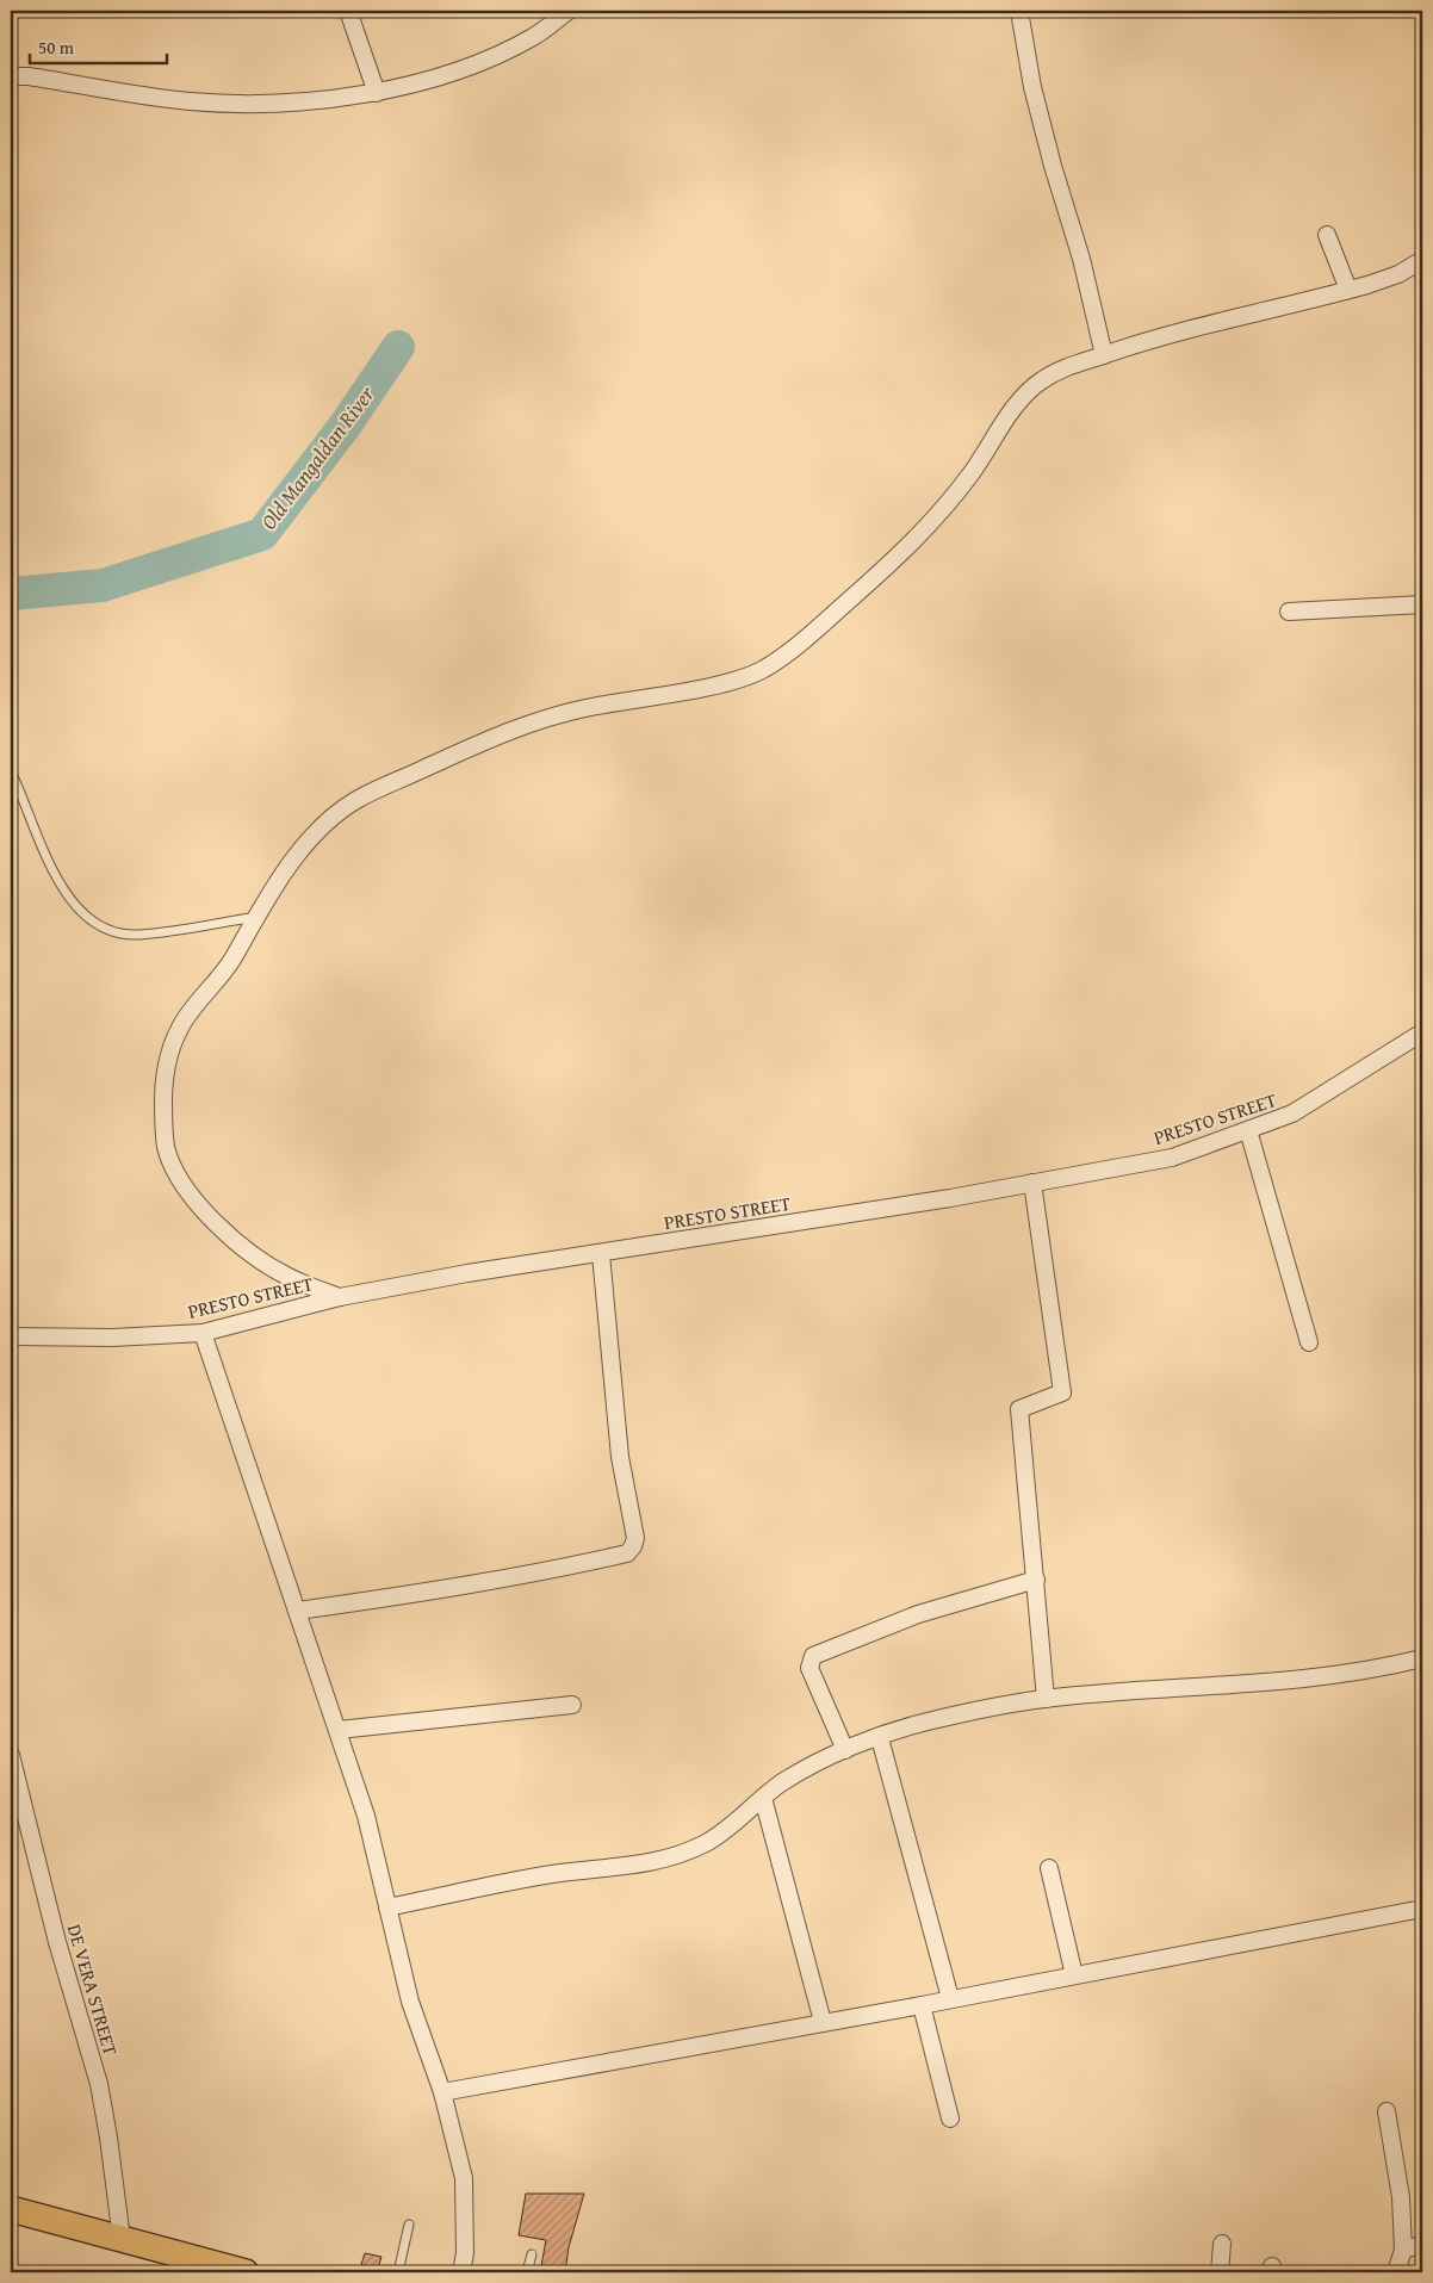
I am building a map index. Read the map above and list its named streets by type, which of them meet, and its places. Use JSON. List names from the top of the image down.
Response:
{
  "streets": {
    "street": ["PRESTO STREET", "DE VERA STREET"]
  },
  "water": ["Old Mangaldan River"],
  "scale_bar": "50 m"
}
